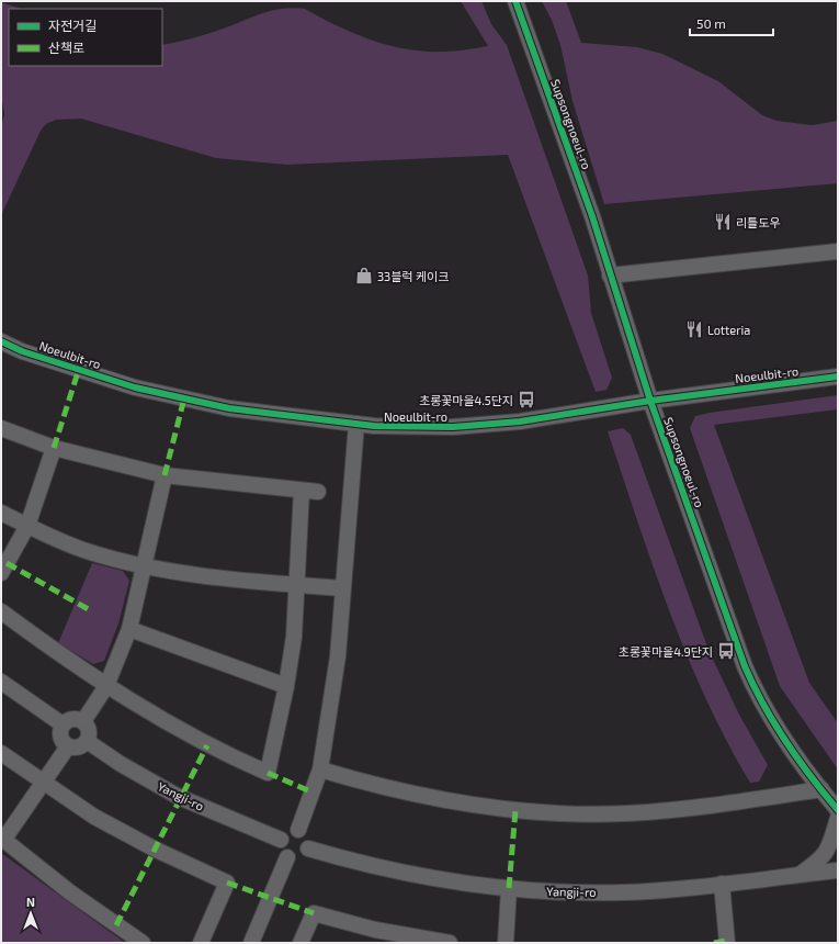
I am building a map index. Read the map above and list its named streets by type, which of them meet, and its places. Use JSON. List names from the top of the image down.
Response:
{
  "streets": {
    "street": ["Supsongnoeul-ro", "Noeulbit-ro", "Yangji-ro"]
  },
  "crossings": [
    ["Supsongnoeul-ro", "Noeulbit-ro"]
  ],
  "places": {
    "restaurant": ["리틀도우", "Lotteria"],
    "shop": ["33블럭 케이크"],
    "bus stop": ["초롱꽃마을4.5단지", "초롱꽃마을4.9단지"]
  },
  "legend": ["자전거길", "산책로"],
  "scale_bar": "50 m",
  "north": "top"
}
